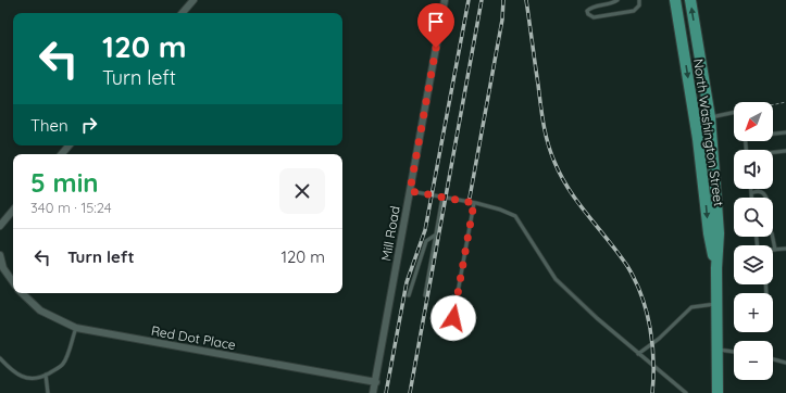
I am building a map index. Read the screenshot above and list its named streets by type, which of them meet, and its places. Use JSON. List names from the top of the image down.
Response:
{
  "streets": {
    "main road": ["North Washington Street"],
    "street": ["Mill Road", "Red Dot Place"]
  },
  "crossings": [
    ["Mill Road", "Red Dot Place"]
  ],
  "north": "bottom left",
  "page": {
    "turn": ["120 m", "Turn left"],
    "map_buttons": ["+", "−"],
    "then": "Then",
    "heading": ["5 min", "340 m · 15:24"],
    "list": [
      {
        "name": "Turn left",
        "value": "120 m"
      }
    ]
  }
}
